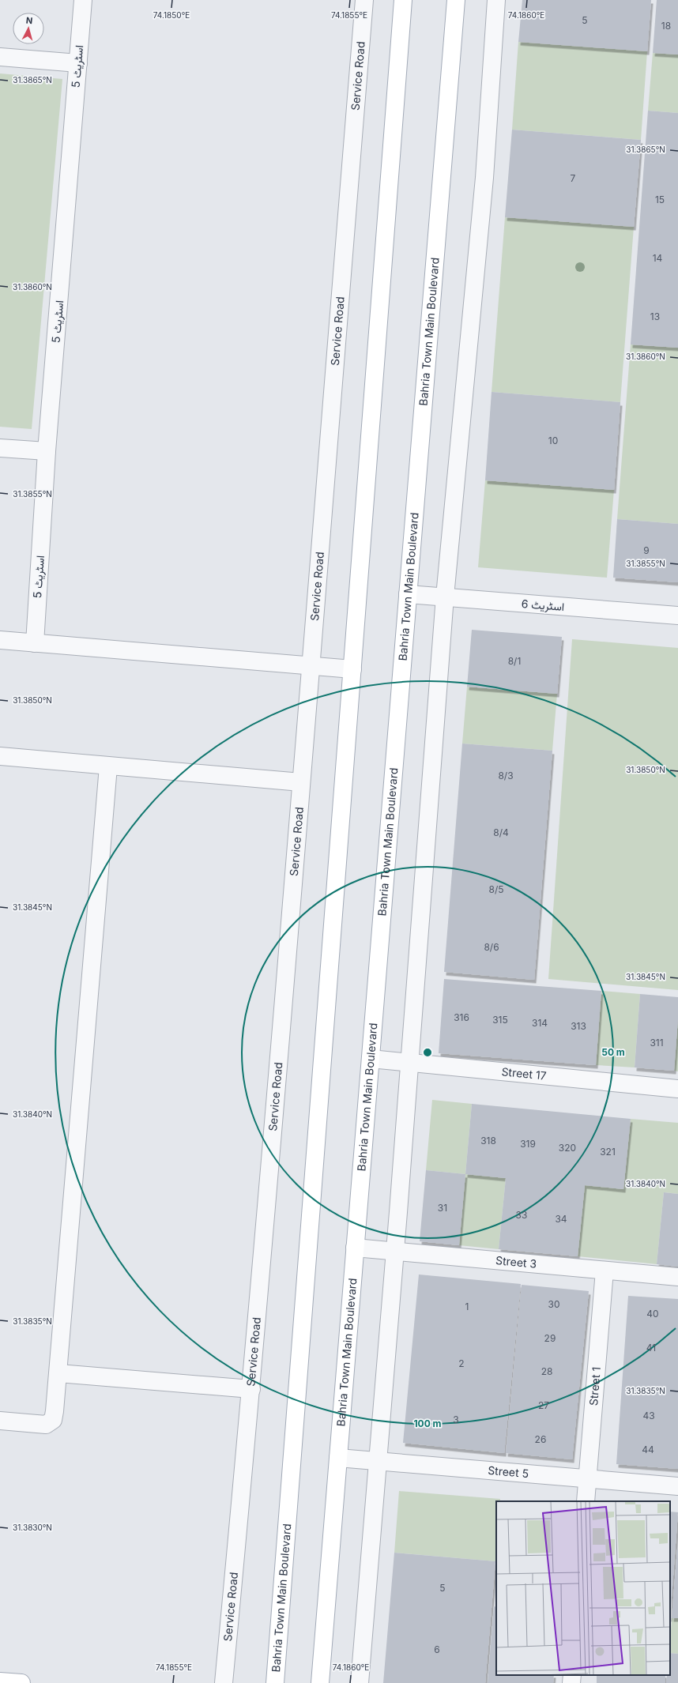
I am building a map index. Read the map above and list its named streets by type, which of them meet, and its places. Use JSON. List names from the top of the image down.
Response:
{
  "streets": {
    "main road": ["Bahria Town Main Boulevard"],
    "street": [
      "اسٹریٹ 5",
      "Service Road",
      "اسٹریٹ 6",
      "Street 17",
      "Street 3",
      "Street 1",
      "Street 5"
    ]
  },
  "crossings": [
    ["Bahria Town Main Boulevard", "اسٹریٹ 6"],
    ["Bahria Town Main Boulevard", "Street 17"],
    ["Bahria Town Main Boulevard", "Street 3"],
    ["Bahria Town Main Boulevard", "Street 5"],
    ["Street 3", "Street 1"],
    ["Street 1", "Street 5"]
  ],
  "house_numbers": [
    "5",
    "18",
    "7",
    "15",
    "14",
    "13",
    "10",
    "9",
    "8/1",
    "8/3",
    "8/4",
    "8/5",
    "8/6",
    "316",
    "315",
    "314",
    "313",
    "311",
    "318",
    "319",
    "320",
    "321",
    "31",
    "33",
    "34",
    "30",
    "1",
    "40",
    "29",
    "41",
    "2",
    "28",
    "27",
    "43",
    "3",
    "26",
    "44",
    "5",
    "6"
  ],
  "north": "top",
  "coordinates": [
    "74.1850°E",
    "74.1855°E",
    "74.1860°E",
    "31.3865°N",
    "31.3860°N",
    "31.3855°N",
    "31.3850°N",
    "31.3845°N",
    "31.3840°N",
    "31.3835°N",
    "31.3830°N"
  ],
  "rings": ["50 m", "100 m"]
}
